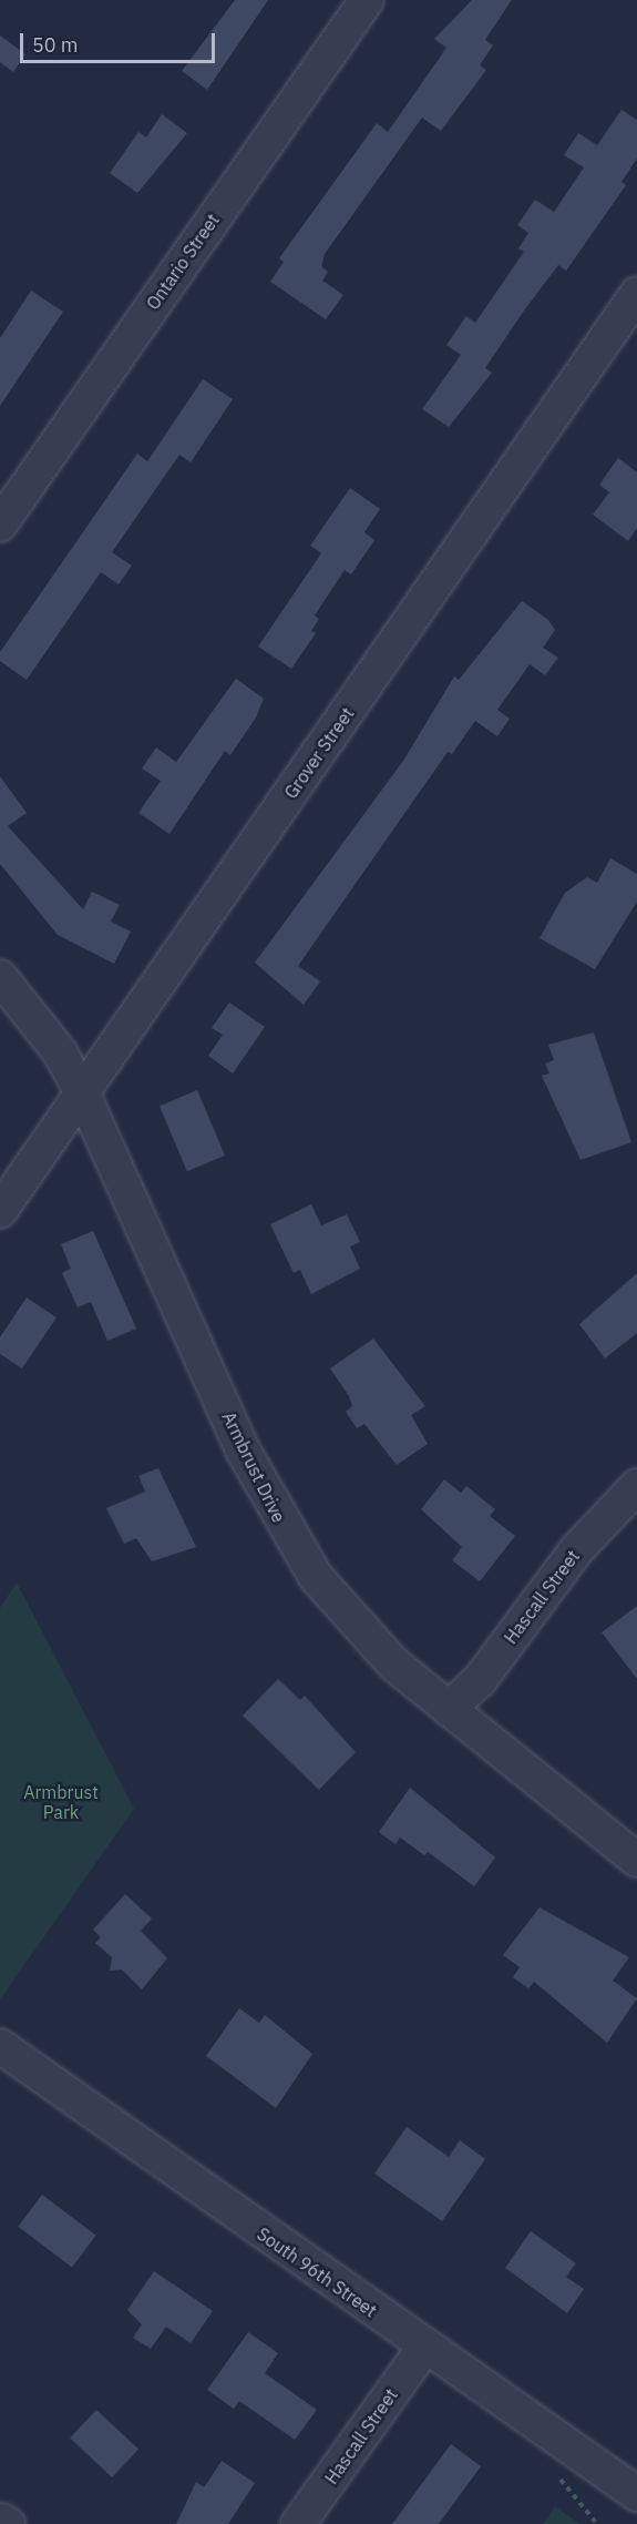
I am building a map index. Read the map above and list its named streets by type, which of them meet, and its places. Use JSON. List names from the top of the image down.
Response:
{
  "streets": {
    "street": [
      "Ontario Street",
      "Grover Street",
      "Armbrust Drive",
      "Hascall Street",
      "South 96th Street"
    ]
  },
  "crossings": [
    ["Grover Street", "Armbrust Drive"],
    ["Armbrust Drive", "Hascall Street"],
    ["Hascall Street", "South 96th Street"]
  ],
  "parks": ["Armbrust Park"],
  "scale_bar": "50 m"
}
